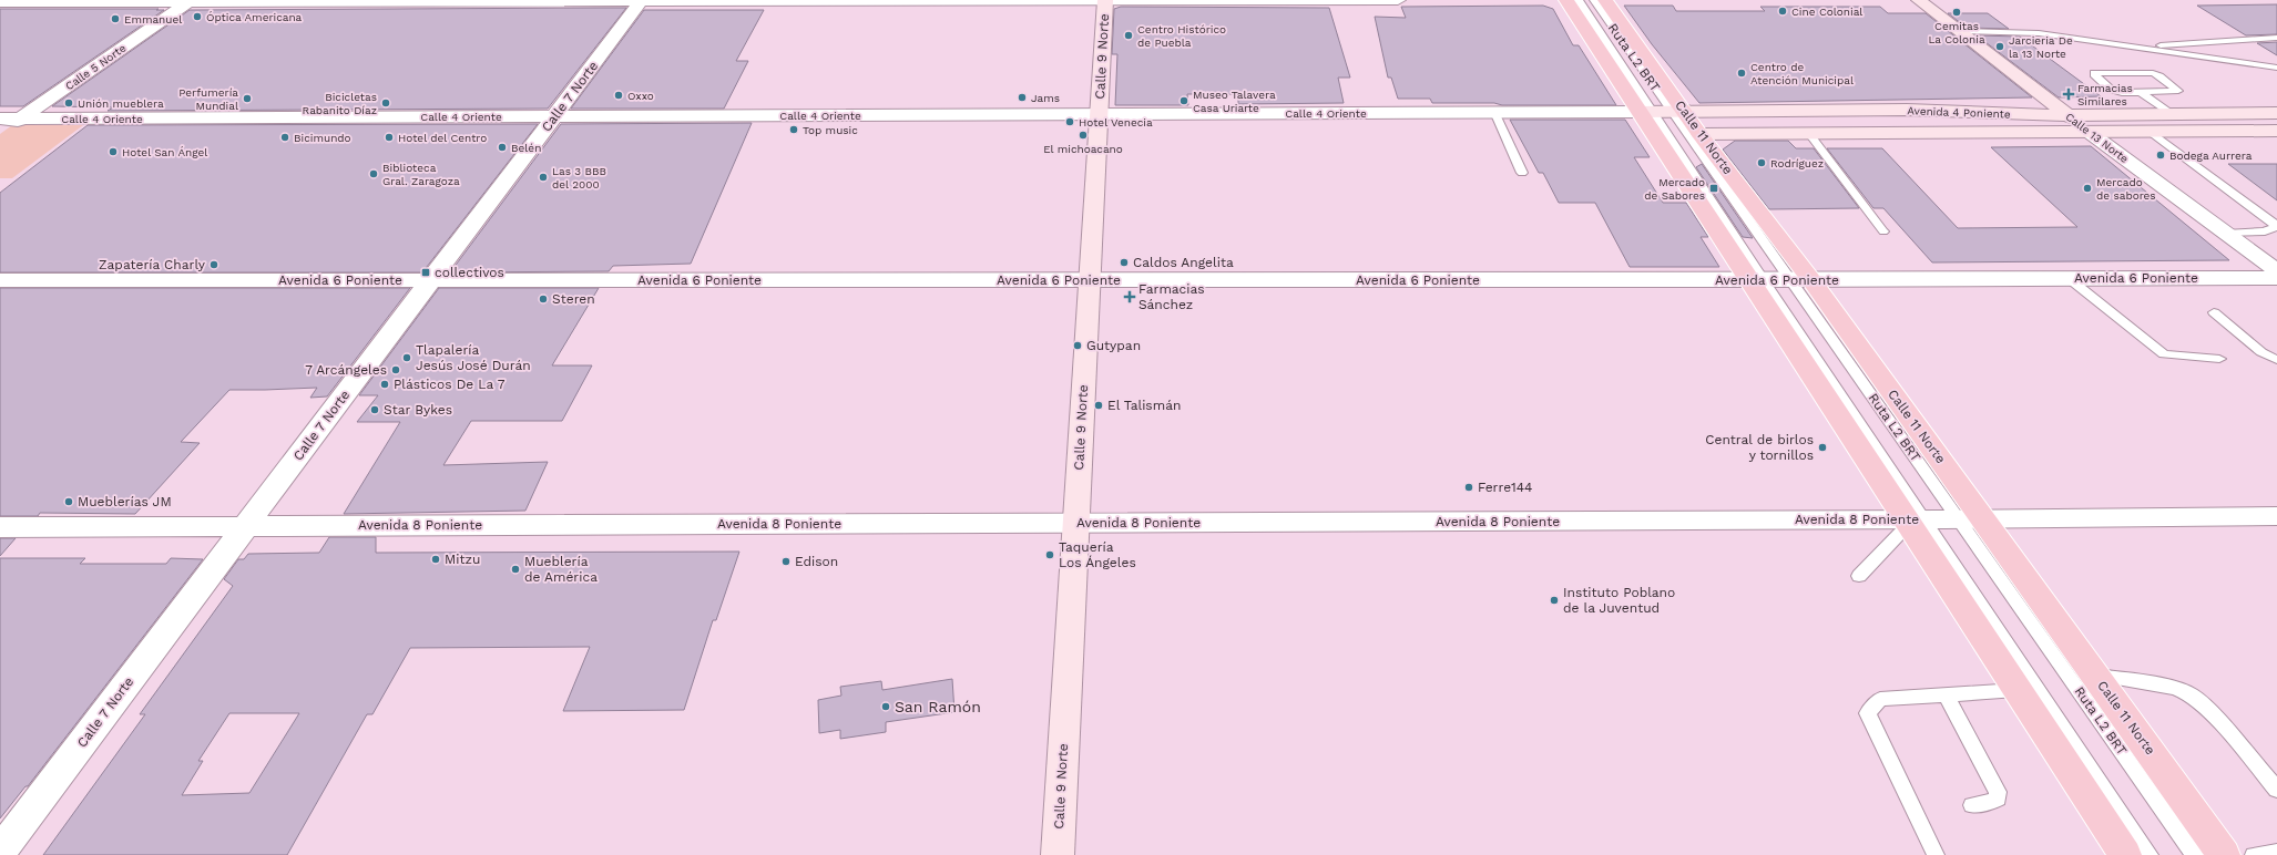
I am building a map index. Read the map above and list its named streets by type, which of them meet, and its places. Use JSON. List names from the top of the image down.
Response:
{
  "streets": {
    "main road": [
      "Calle 9 Norte",
      "Avenida 4 Poniente",
      "Calle 11 Norte",
      "Calle 13 Norte"
    ],
    "street": [
      "Calle 5 Norte",
      "Calle 7 Norte",
      "Calle 4 Oriente",
      "Avenida 6 Poniente",
      "Avenida 8 Poniente"
    ],
    "lane": ["Ruta L2 BRT"]
  },
  "crossings": [
    ["Calle 9 Norte", "Calle 4 Oriente"],
    ["Calle 9 Norte", "Avenida 6 Poniente"],
    ["Calle 9 Norte", "Avenida 8 Poniente"],
    ["Ruta L2 BRT", "Avenida 4 Poniente"],
    ["Ruta L2 BRT", "Calle 4 Oriente"],
    ["Ruta L2 BRT", "Calle 11 Norte"],
    ["Ruta L2 BRT", "Avenida 6 Poniente"],
    ["Ruta L2 BRT", "Avenida 8 Poniente"],
    ["Calle 5 Norte", "Calle 4 Oriente"],
    ["Calle 7 Norte", "Calle 4 Oriente"],
    ["Calle 7 Norte", "Avenida 6 Poniente"],
    ["Calle 7 Norte", "Avenida 8 Poniente"],
    ["Avenida 4 Poniente", "Calle 4 Oriente"],
    ["Avenida 4 Poniente", "Calle 11 Norte"],
    ["Avenida 4 Poniente", "Calle 13 Norte"],
    ["Calle 11 Norte", "Avenida 6 Poniente"],
    ["Calle 11 Norte", "Avenida 8 Poniente"]
  ],
  "places": {
    "other": [
      "Cine Colonial",
      "Cemitas La Colonia",
      "Óptica Americana",
      "Emmanuel",
      "Centro Histórico de Puebla",
      "Jarcieria De la 13 Norte",
      "Centro de Atención Municipal",
      "Oxxo",
      "Jams",
      "Perfumería Mundial",
      "Museo Talavera Casa Uriarte",
      "Unión mueblera",
      "Bicicletas Rabanito Díaz",
      "Hotel Venecia",
      "Top music",
      "El michoacano",
      "Bicimundo",
      "Hotel del Centro",
      "Belén",
      "Hotel San Ángel",
      "Bodega Aurrera",
      "Rodríguez",
      "Biblioteca Gral. Zaragoza",
      "Las 3 BBB del 2000",
      "Mercado de sabores",
      "Caldos Angelita",
      "Zapatería Charly",
      "Steren",
      "Gutypan",
      "Tlapalería Jesús José Durán",
      "7 Arcángeles",
      "Plásticos De La 7",
      "El Talismán",
      "Star Bykes",
      "Central de birlos y tornillos",
      "Ferre144",
      "Mueblerías JM",
      "Taquería Los Ángeles",
      "Mitzu",
      "Edison",
      "Mueblería de América",
      "Instituto Poblano de la Juventud",
      "San Ramón"
    ],
    "health": ["Farmacias Similares", "Farmacias Sánchez"],
    "transit": ["Mercado de Sabores", "collectivos"]
  }
}
